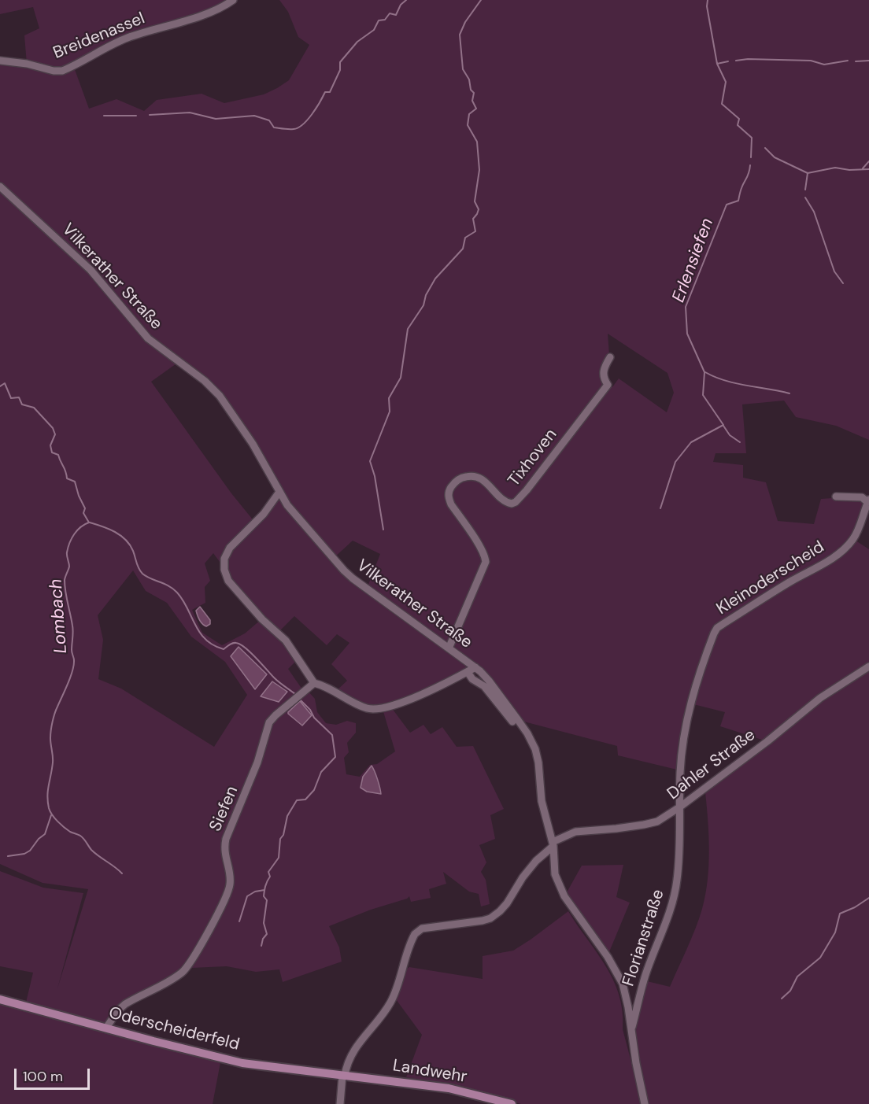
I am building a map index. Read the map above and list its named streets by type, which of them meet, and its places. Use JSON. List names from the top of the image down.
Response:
{
  "streets": {
    "main road": ["Oderscheiderfeld", "Landwehr"],
    "street": [
      "Breidenassel",
      "Vilkerather Straße",
      "Tixhoven",
      "Kleinoderscheid",
      "Dahler Straße",
      "Siefen",
      "Florianstraße"
    ]
  },
  "crossings": [
    ["Vilkerather Straße", "Tixhoven"],
    ["Vilkerather Straße", "Dahler Straße"],
    ["Vilkerather Straße", "Florianstraße"],
    ["Kleinoderscheid", "Florianstraße"],
    ["Dahler Straße", "Florianstraße"],
    ["Dahler Straße", "Oderscheiderfeld"],
    ["Dahler Straße", "Landwehr"],
    ["Siefen", "Oderscheiderfeld"],
    ["Oderscheiderfeld", "Landwehr"]
  ],
  "water": ["Erlensiefen", "Lombach"],
  "scale_bar": "100 m"
}
